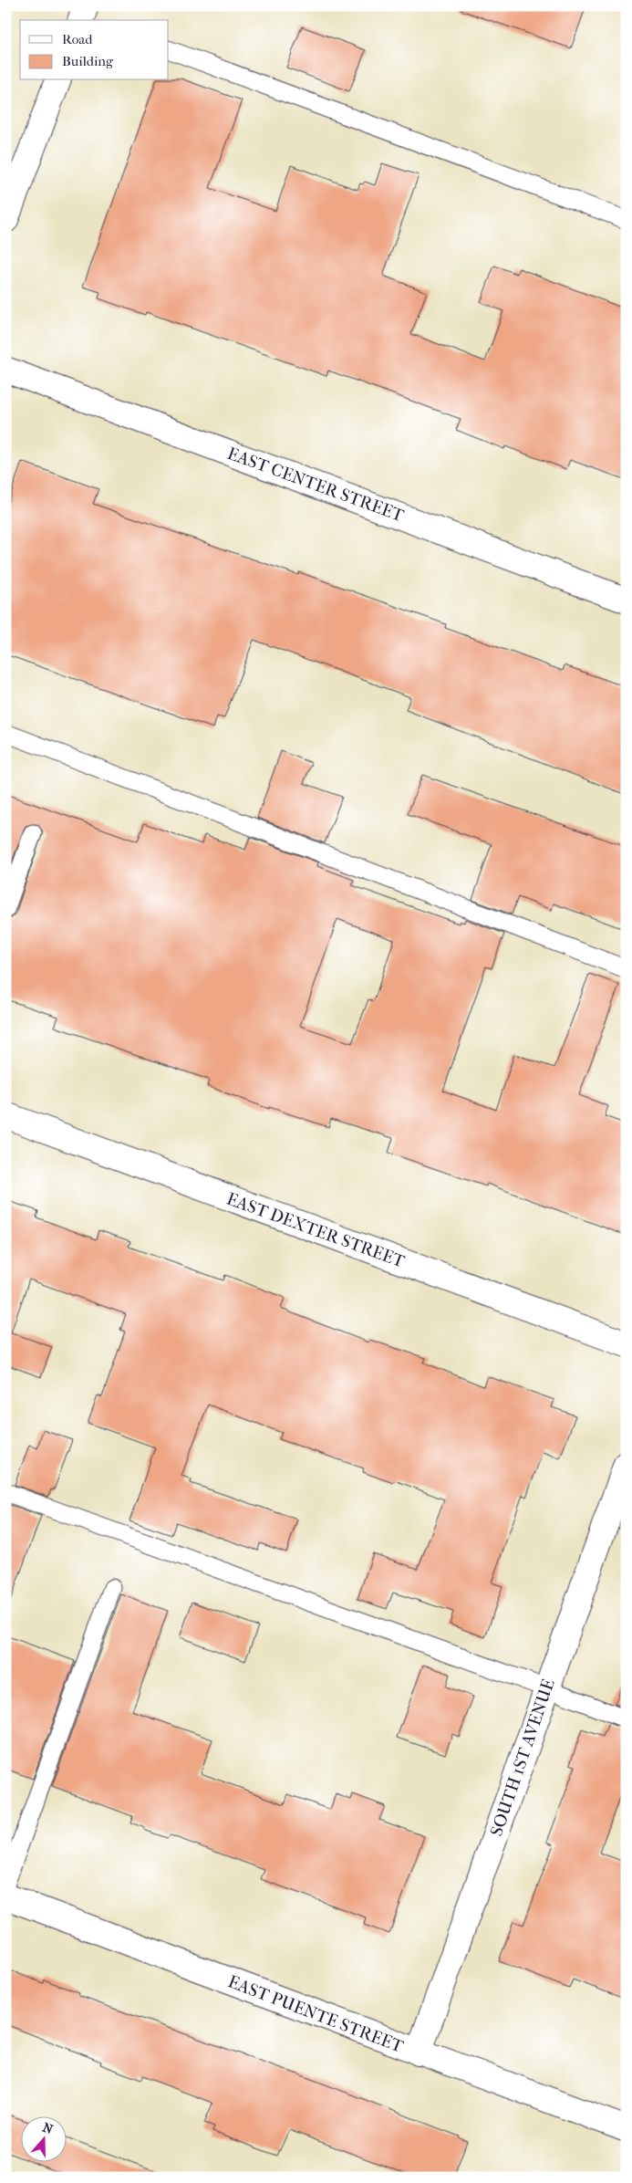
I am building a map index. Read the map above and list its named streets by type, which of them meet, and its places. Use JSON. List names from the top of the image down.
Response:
{
  "streets": {
    "street": [
      "EAST CENTER STREET",
      "EAST DEXTER STREET",
      "SOUTH 1ST AVENUE",
      "EAST PUENTE STREET"
    ]
  },
  "crossings": [
    ["SOUTH 1ST AVENUE", "EAST PUENTE STREET"]
  ],
  "legend": ["Road", "Building"],
  "north": "top"
}
